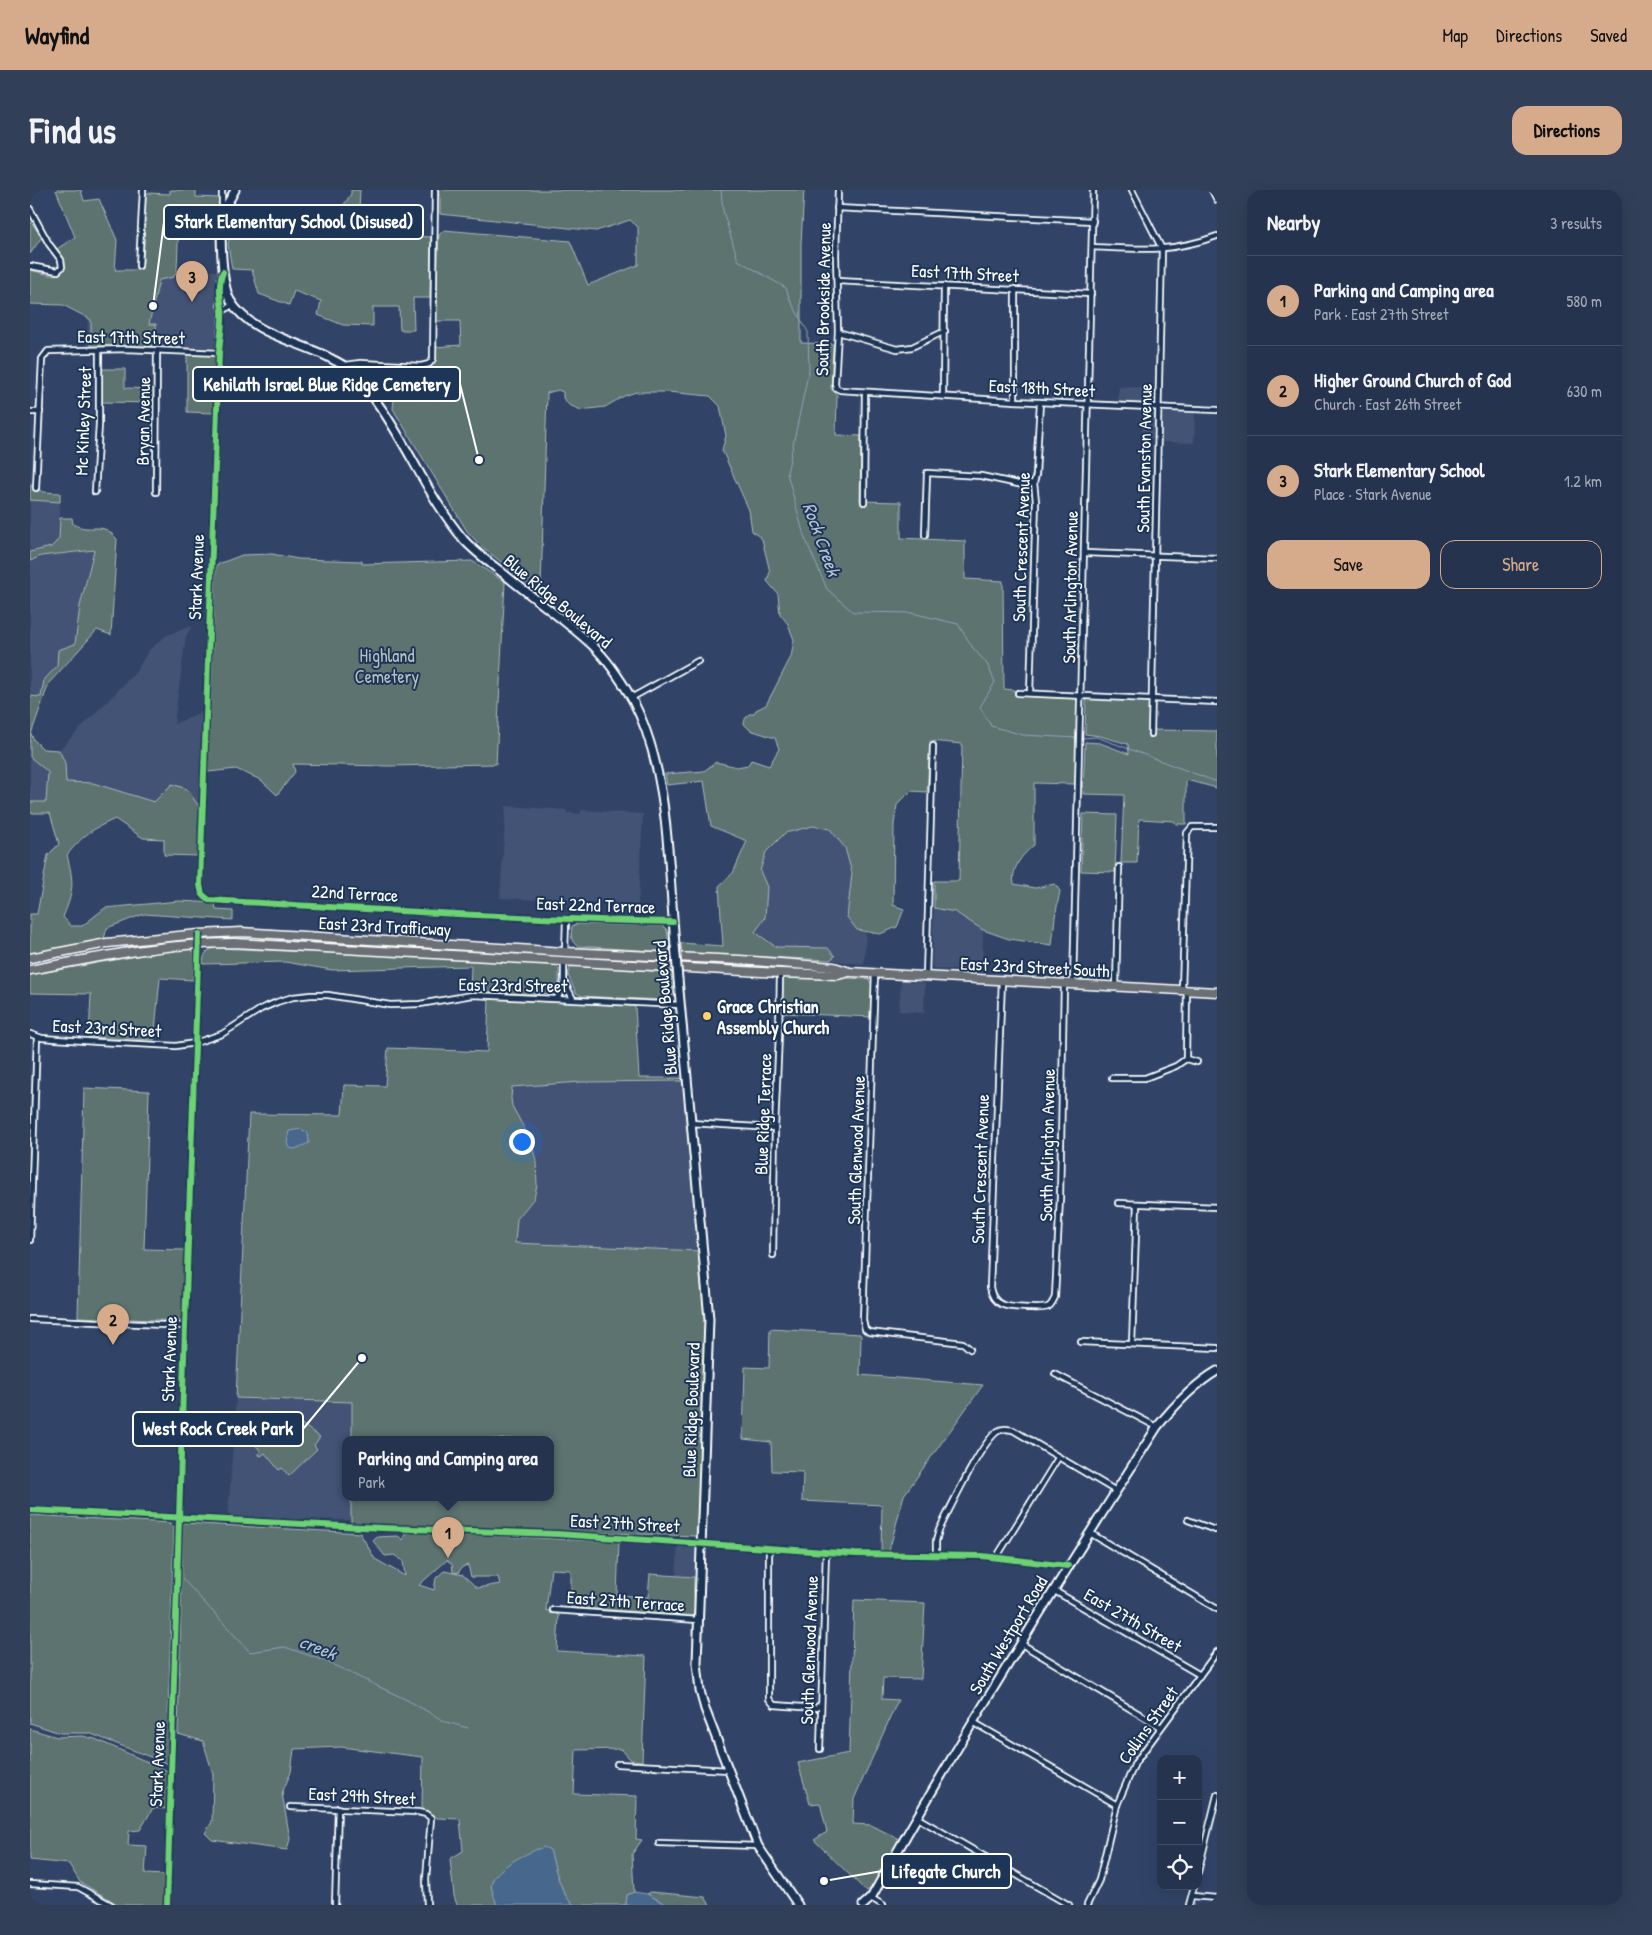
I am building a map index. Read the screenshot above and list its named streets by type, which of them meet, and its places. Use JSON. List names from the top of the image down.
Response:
{
  "streets": {
    "main road": [
      "Stark Avenue",
      "Blue Ridge Boulevard",
      "East 23rd Trafficway",
      "East 23rd Street South",
      "South Westport Road"
    ],
    "street": [
      "East 17th Street",
      "South Brookside Avenue",
      "East 18th Street",
      "Mc Kinley Street",
      "Bryan Avenue",
      "South Evanston Avenue",
      "South Crescent Avenue",
      "South Arlington Avenue",
      "22nd Terrace",
      "East 22nd Terrace",
      "East 23rd Street",
      "Blue Ridge Terrace",
      "South Glenwood Avenue",
      "East 27th Street",
      "East 27th Terrace",
      "Collins Street",
      "East 29th Street"
    ]
  },
  "crossings": [
    ["East 17th Street", "South Brookside Avenue"],
    ["East 17th Street", "Mc Kinley Street"],
    ["East 17th Street", "Bryan Avenue"],
    ["East 17th Street", "Stark Avenue"],
    ["East 17th Street", "South Arlington Avenue"],
    ["South Brookside Avenue", "East 18th Street"],
    ["East 18th Street", "South Evanston Avenue"],
    ["East 18th Street", "South Crescent Avenue"],
    ["East 18th Street", "South Arlington Avenue"],
    ["South Crescent Avenue", "South Arlington Avenue"],
    ["South Crescent Avenue", "East 23rd Street South"],
    ["Stark Avenue", "Blue Ridge Boulevard"],
    ["Stark Avenue", "22nd Terrace"],
    ["Stark Avenue", "East 23rd Trafficway"],
    ["Stark Avenue", "East 23rd Street"],
    ["Stark Avenue", "East 27th Street"],
    ["South Arlington Avenue", "East 23rd Street South"],
    ["Blue Ridge Boulevard", "East 22nd Terrace"],
    ["Blue Ridge Boulevard", "East 23rd Street"],
    ["Blue Ridge Boulevard", "East 27th Street"],
    ["Blue Ridge Boulevard", "East 27th Terrace"],
    ["22nd Terrace", "East 22nd Terrace"],
    ["East 23rd Trafficway", "East 23rd Street South"],
    ["East 23rd Street South", "Blue Ridge Terrace"],
    ["East 23rd Street South", "South Glenwood Avenue"],
    ["South Glenwood Avenue", "East 27th Street"],
    ["East 27th Street", "South Westport Road"],
    ["East 27th Street", "Collins Street"]
  ],
  "water": ["Rock Creek", "creek"],
  "parks": ["Highland Cemetery"],
  "places": [
    "Stark Elementary School (Disused)",
    "Kehilath Israel Blue Ridge Cemetery",
    "Grace Christian Assembly Church",
    "West Rock Creek Park",
    "Lifegate Church"
  ],
  "page": {
    "header": "Wayfind",
    "nav": ["Map", "Directions", "Saved"],
    "buttons": [
      "Directions",
      ["Save", "Share"]
    ],
    "title": "Find us",
    "heading": ["Nearby", "3 results"],
    "list": [
      {
        "mark": "1",
        "name": "Parking and Camping area",
        "note": "Park · East 27th Street",
        "value": "580 m"
      },
      {
        "mark": "2",
        "name": "Higher Ground Church of God",
        "note": "Church · East 26th Street",
        "value": "630 m"
      },
      {
        "mark": "3",
        "name": "Stark Elementary School",
        "note": "Place · Stark Avenue",
        "value": "1.2 km"
      }
    ],
    "pins": ["3", "2", "1"],
    "popup": ["Parking and Camping area", "Park"],
    "map_buttons": ["+", "−"]
  }
}
